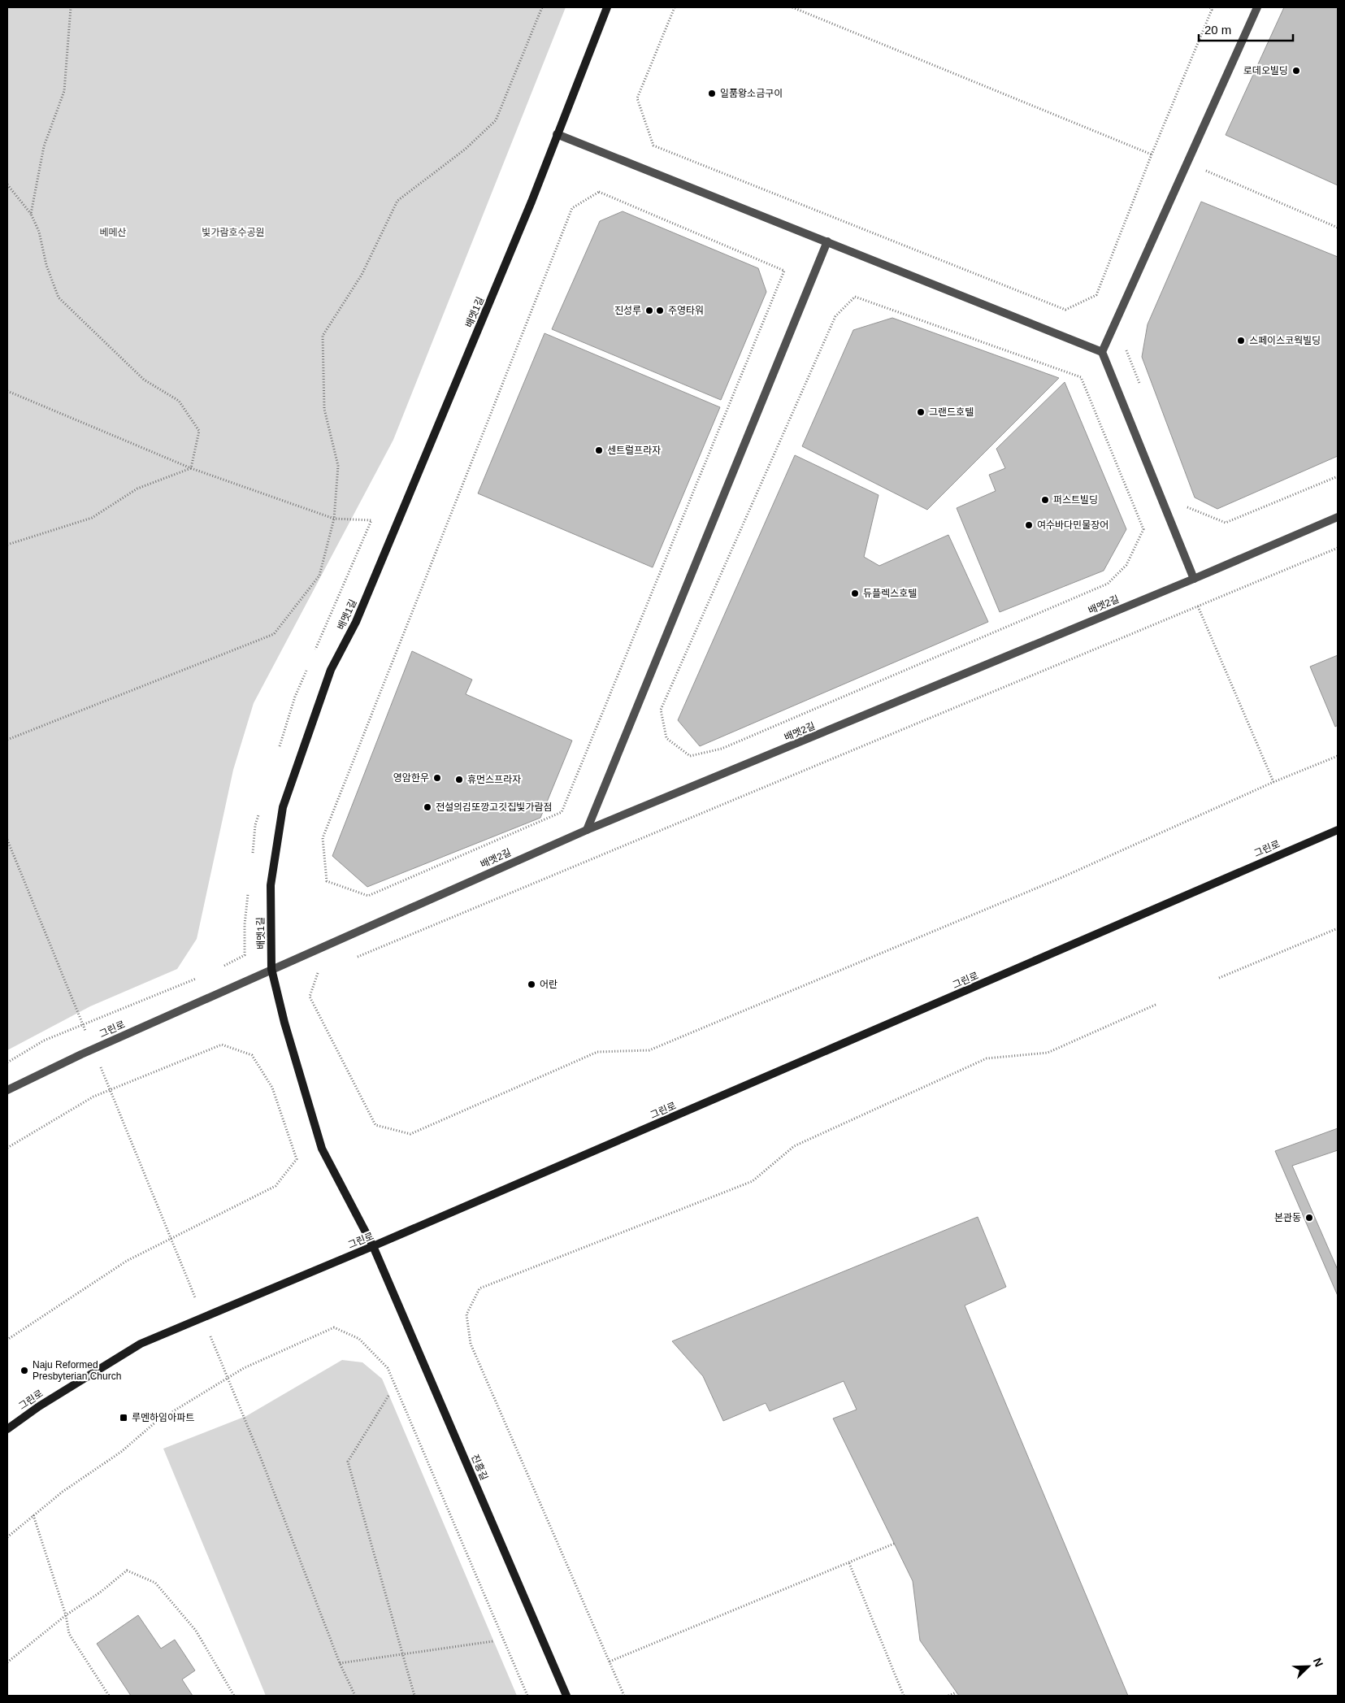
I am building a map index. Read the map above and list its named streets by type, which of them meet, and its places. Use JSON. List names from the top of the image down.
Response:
{
  "streets": {
    "street": [
      "배멧1길",
      "배멧2길",
      "그린로",
      "진흥길"
    ]
  },
  "crossings": [
    ["배멧1길", "배멧2길"],
    ["배멧1길", "그린로"],
    ["배멧1길", "진흥길"],
    ["배멧2길", "그린로"],
    ["그린로", "진흥길"]
  ],
  "parks": ["베메산", "빛가람호수공원"],
  "places": {
    "other": [
      "로데오빌딩",
      "일품왕소금구이",
      "진성루",
      "주영타워",
      "스페이스코웍빌딩",
      "그랜드호텔",
      "센트럴프라자",
      "퍼스트빌딩",
      "여수바다민물장어",
      "듀플렉스호텔",
      "영암한우",
      "휴먼스프라자",
      "전설의김또깡고깃집빛가람점",
      "어란",
      "본관동",
      "Naju Reformed Presbyterian Church"
    ],
    "transit": ["루멘하임아파트"]
  },
  "scale_bar": "20 m",
  "north": "top right"
}
